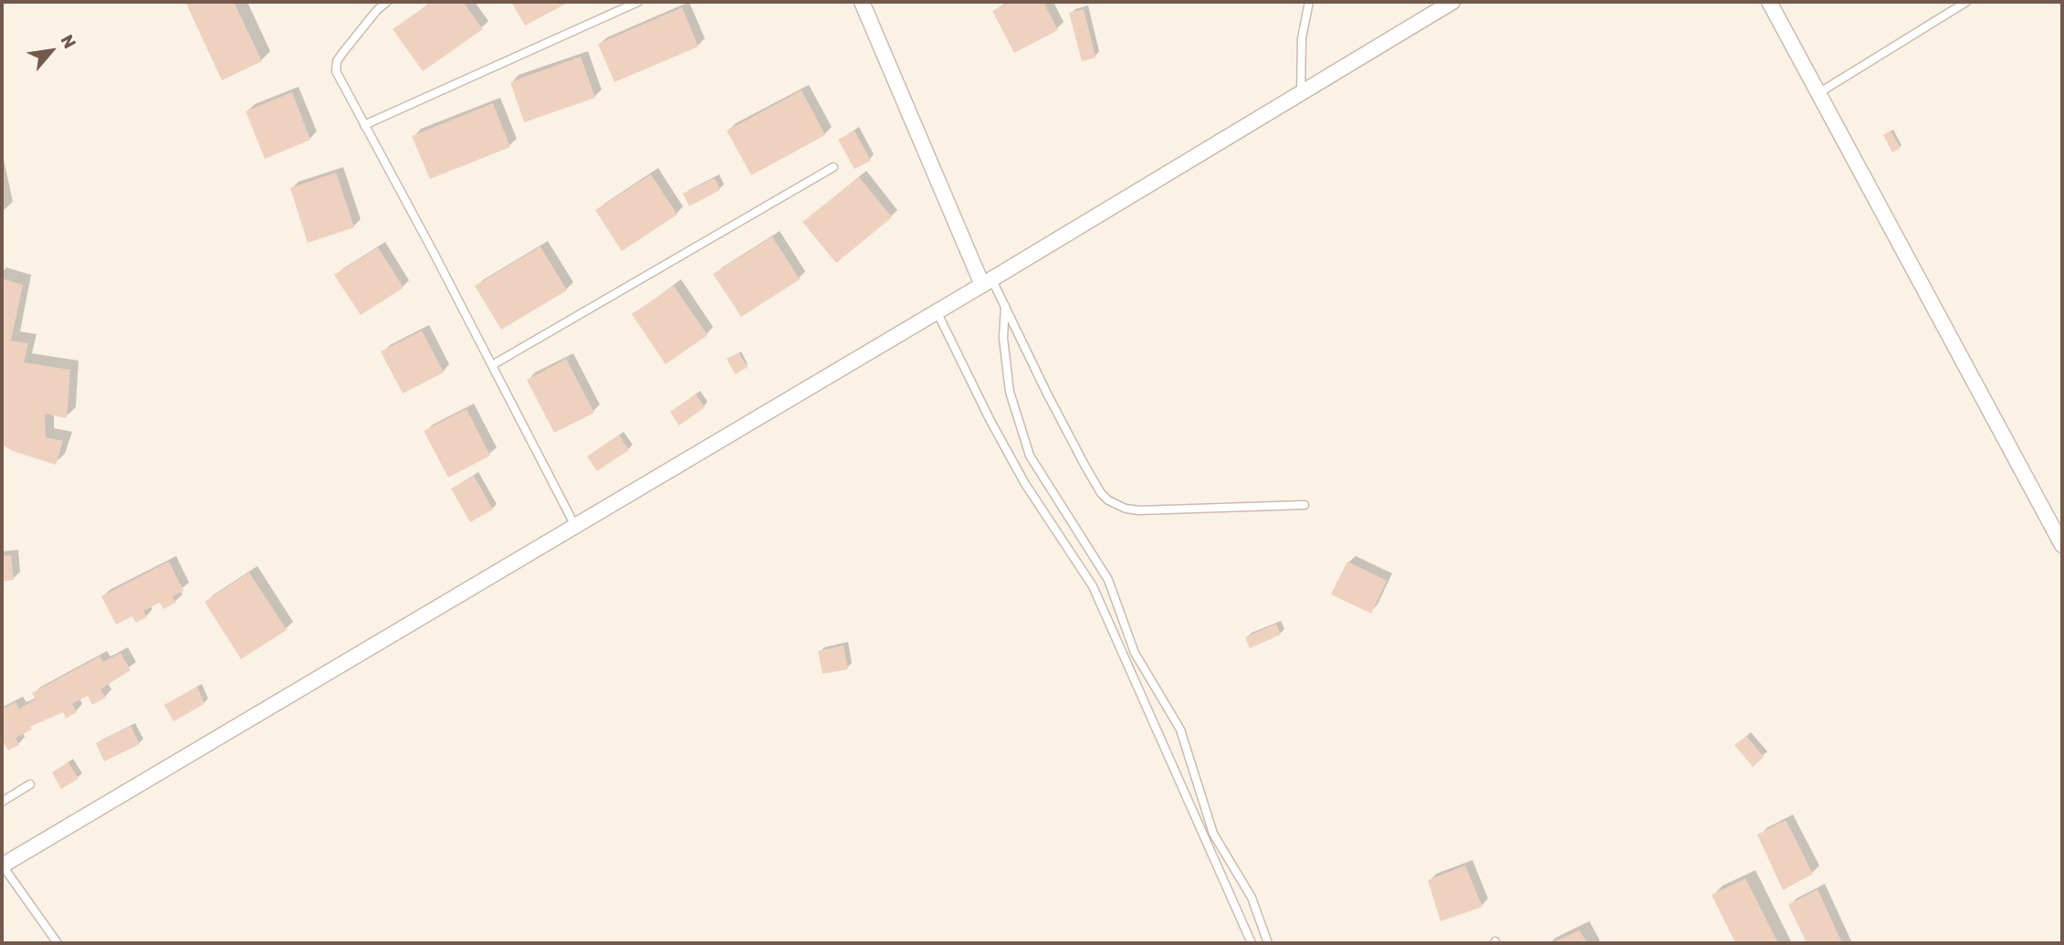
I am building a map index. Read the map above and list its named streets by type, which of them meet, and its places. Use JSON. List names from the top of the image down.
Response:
{
  "north": "top right"
}
